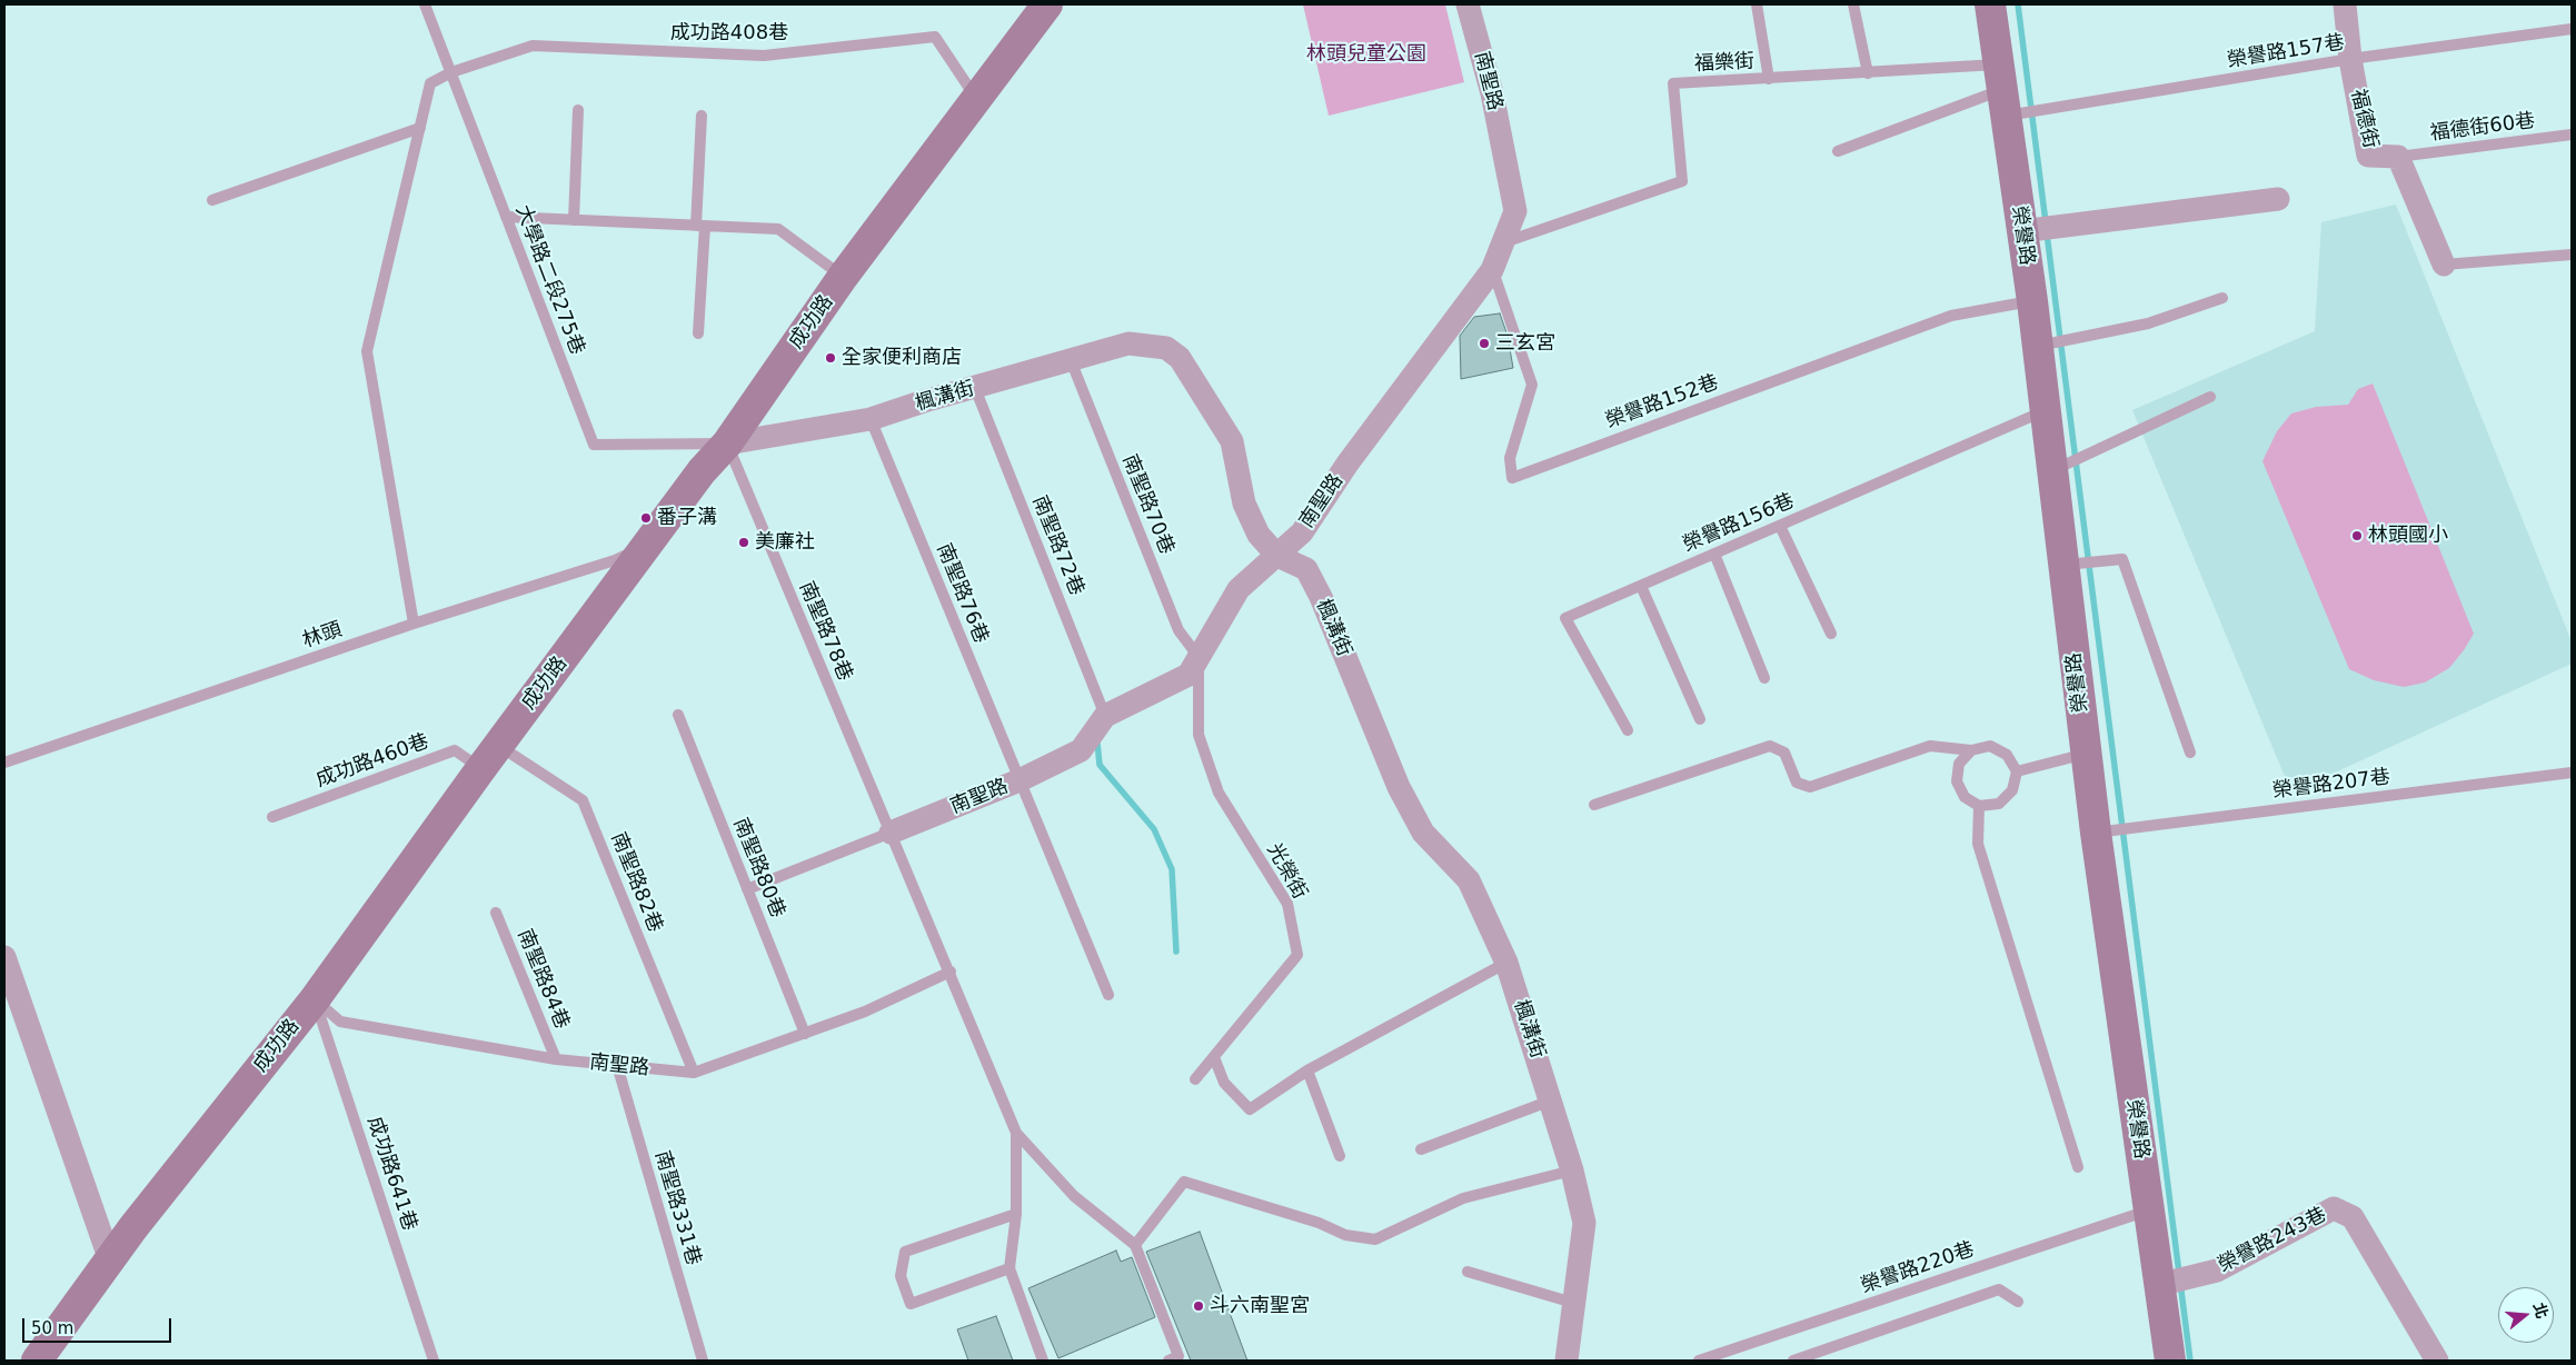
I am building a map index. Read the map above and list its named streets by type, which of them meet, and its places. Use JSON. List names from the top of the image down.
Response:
{
  "streets": {
    "main road": ["榮譽路", "成功路"],
    "street": [
      "南聖路",
      "福德街",
      "楓溝街",
      "榮譽路243巷"
    ],
    "lane": [
      "成功路408巷",
      "榮譽路157巷",
      "福樂街",
      "福德街60巷",
      "大學路二段275巷",
      "榮譽路152巷",
      "南聖路70巷",
      "榮譽路156巷",
      "南聖路72巷",
      "南聖路76巷",
      "南聖路78巷",
      "林頭",
      "成功路460巷",
      "榮譽路207巷",
      "南聖路80巷",
      "光榮街",
      "南聖路82巷",
      "南聖路84巷",
      "成功路641巷",
      "南聖路331巷",
      "榮譽路220巷"
    ]
  },
  "crossings": [
    ["成功路408巷", "大學路二段275巷"],
    ["成功路408巷", "成功路"],
    ["榮譽路157巷", "福樂街"],
    ["榮譽路157巷", "福德街"],
    ["榮譽路157巷", "榮譽路"],
    ["福樂街", "南聖路"],
    ["福樂街", "榮譽路"],
    ["南聖路", "成功路"],
    ["南聖路", "楓溝街"],
    ["南聖路", "榮譽路152巷"],
    ["南聖路", "南聖路70巷"],
    ["南聖路", "南聖路72巷"],
    ["南聖路", "南聖路76巷"],
    ["南聖路", "南聖路78巷"],
    ["南聖路", "南聖路80巷"],
    ["南聖路", "光榮街"],
    ["南聖路", "南聖路82巷"],
    ["南聖路", "南聖路84巷"],
    ["南聖路", "成功路641巷"],
    ["南聖路", "南聖路331巷"],
    ["福德街", "福德街60巷"],
    ["榮譽路", "榮譽路152巷"],
    ["榮譽路", "榮譽路156巷"],
    ["榮譽路", "榮譽路207巷"],
    ["榮譽路", "榮譽路243巷"],
    ["榮譽路", "榮譽路220巷"],
    ["大學路二段275巷", "成功路"],
    ["大學路二段275巷", "楓溝街"],
    ["大學路二段275巷", "南聖路78巷"],
    ["成功路", "楓溝街"],
    ["成功路", "南聖路78巷"],
    ["成功路", "林頭"],
    ["成功路", "成功路460巷"],
    ["成功路", "南聖路82巷"],
    ["成功路", "成功路641巷"],
    ["楓溝街", "南聖路70巷"],
    ["楓溝街", "南聖路72巷"],
    ["楓溝街", "南聖路76巷"],
    ["楓溝街", "南聖路78巷"],
    ["南聖路70巷", "光榮街"],
    ["成功路460巷", "南聖路82巷"]
  ],
  "parks": ["林頭兒童公園"],
  "places": [
    "三玄宮",
    "全家便利商店",
    "番子溝",
    "林頭國小",
    "美廉社",
    "斗六南聖宮"
  ],
  "scale_bar": "50 m",
  "north": "right"
}
